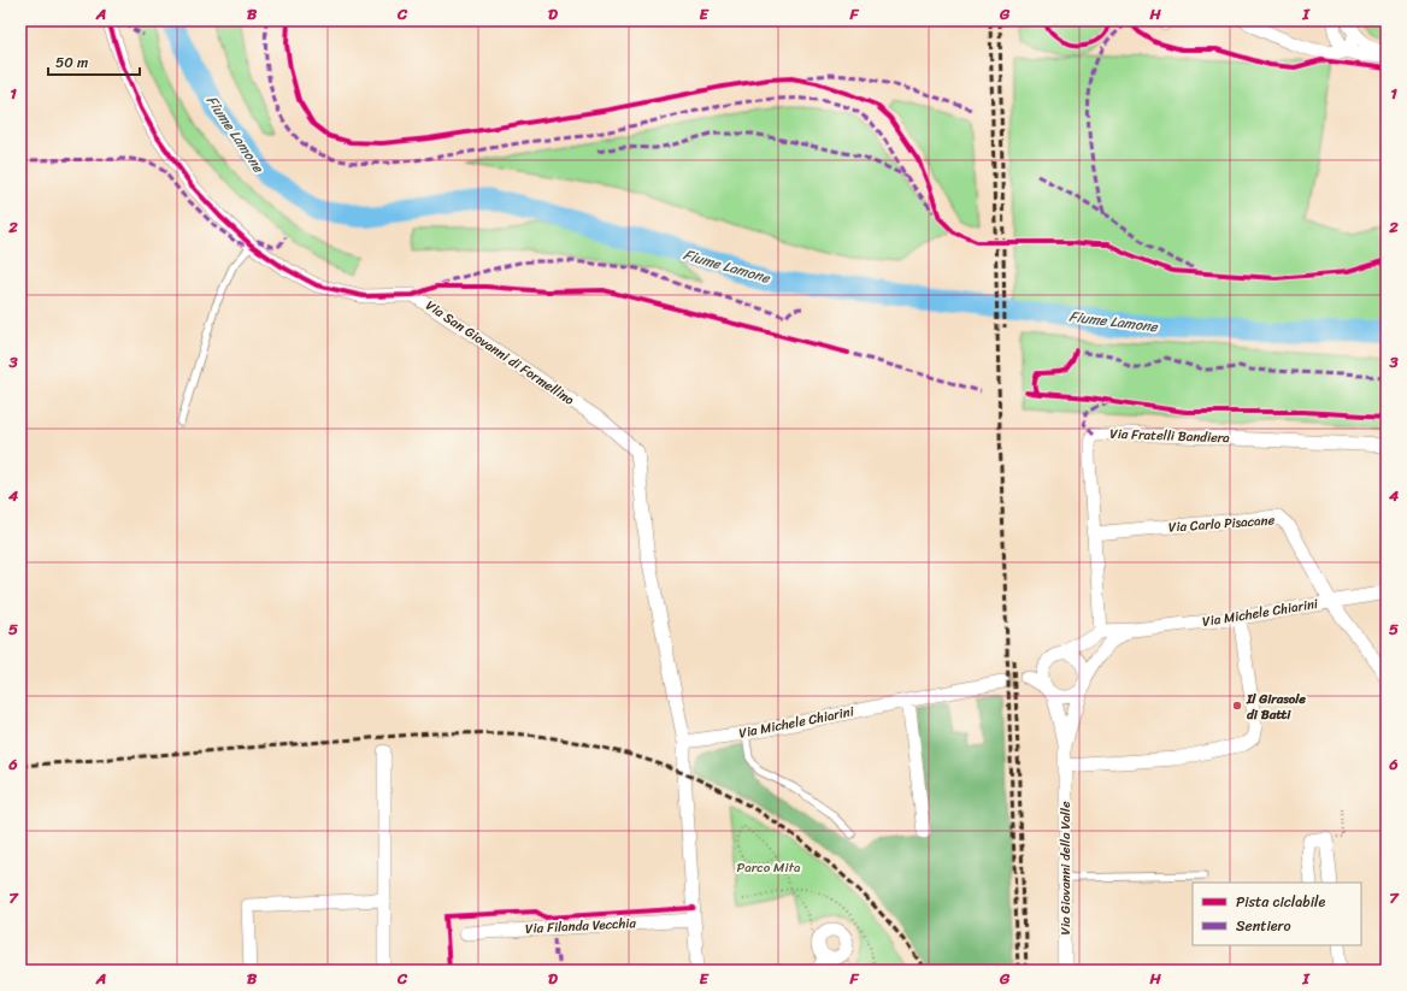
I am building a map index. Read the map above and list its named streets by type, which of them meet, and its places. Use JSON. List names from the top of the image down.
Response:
{
  "streets": {
    "street": [
      "Via San Giovanni di Formellino",
      "Via Fratelli Bandiera",
      "Via Carlo Pisacane",
      "Via Michele Chiarini",
      "Via Giovanni della Valle",
      "Via Filanda Vecchia"
    ]
  },
  "crossings": [
    ["Via San Giovanni di Formellino", "Via Michele Chiarini"],
    ["Via Fratelli Bandiera", "Via Carlo Pisacane"],
    ["Via Fratelli Bandiera", "Via Michele Chiarini"],
    ["Via Carlo Pisacane", "Via Michele Chiarini"],
    ["Via Michele Chiarini", "Via Giovanni della Valle"]
  ],
  "water": ["Fiume Lamone"],
  "parks": ["Parco Mita"],
  "places": ["Il Girasole di Batti"],
  "legend": ["Pista ciclabile", "Sentiero"],
  "scale_bar": "50 m",
  "grid": {
    "columns": [
      "A",
      "B",
      "C",
      "D",
      "E",
      "F",
      "G",
      "H",
      "I"
    ],
    "rows": [
      "1",
      "2",
      "3",
      "4",
      "5",
      "6",
      "7"
    ]
  }
}
